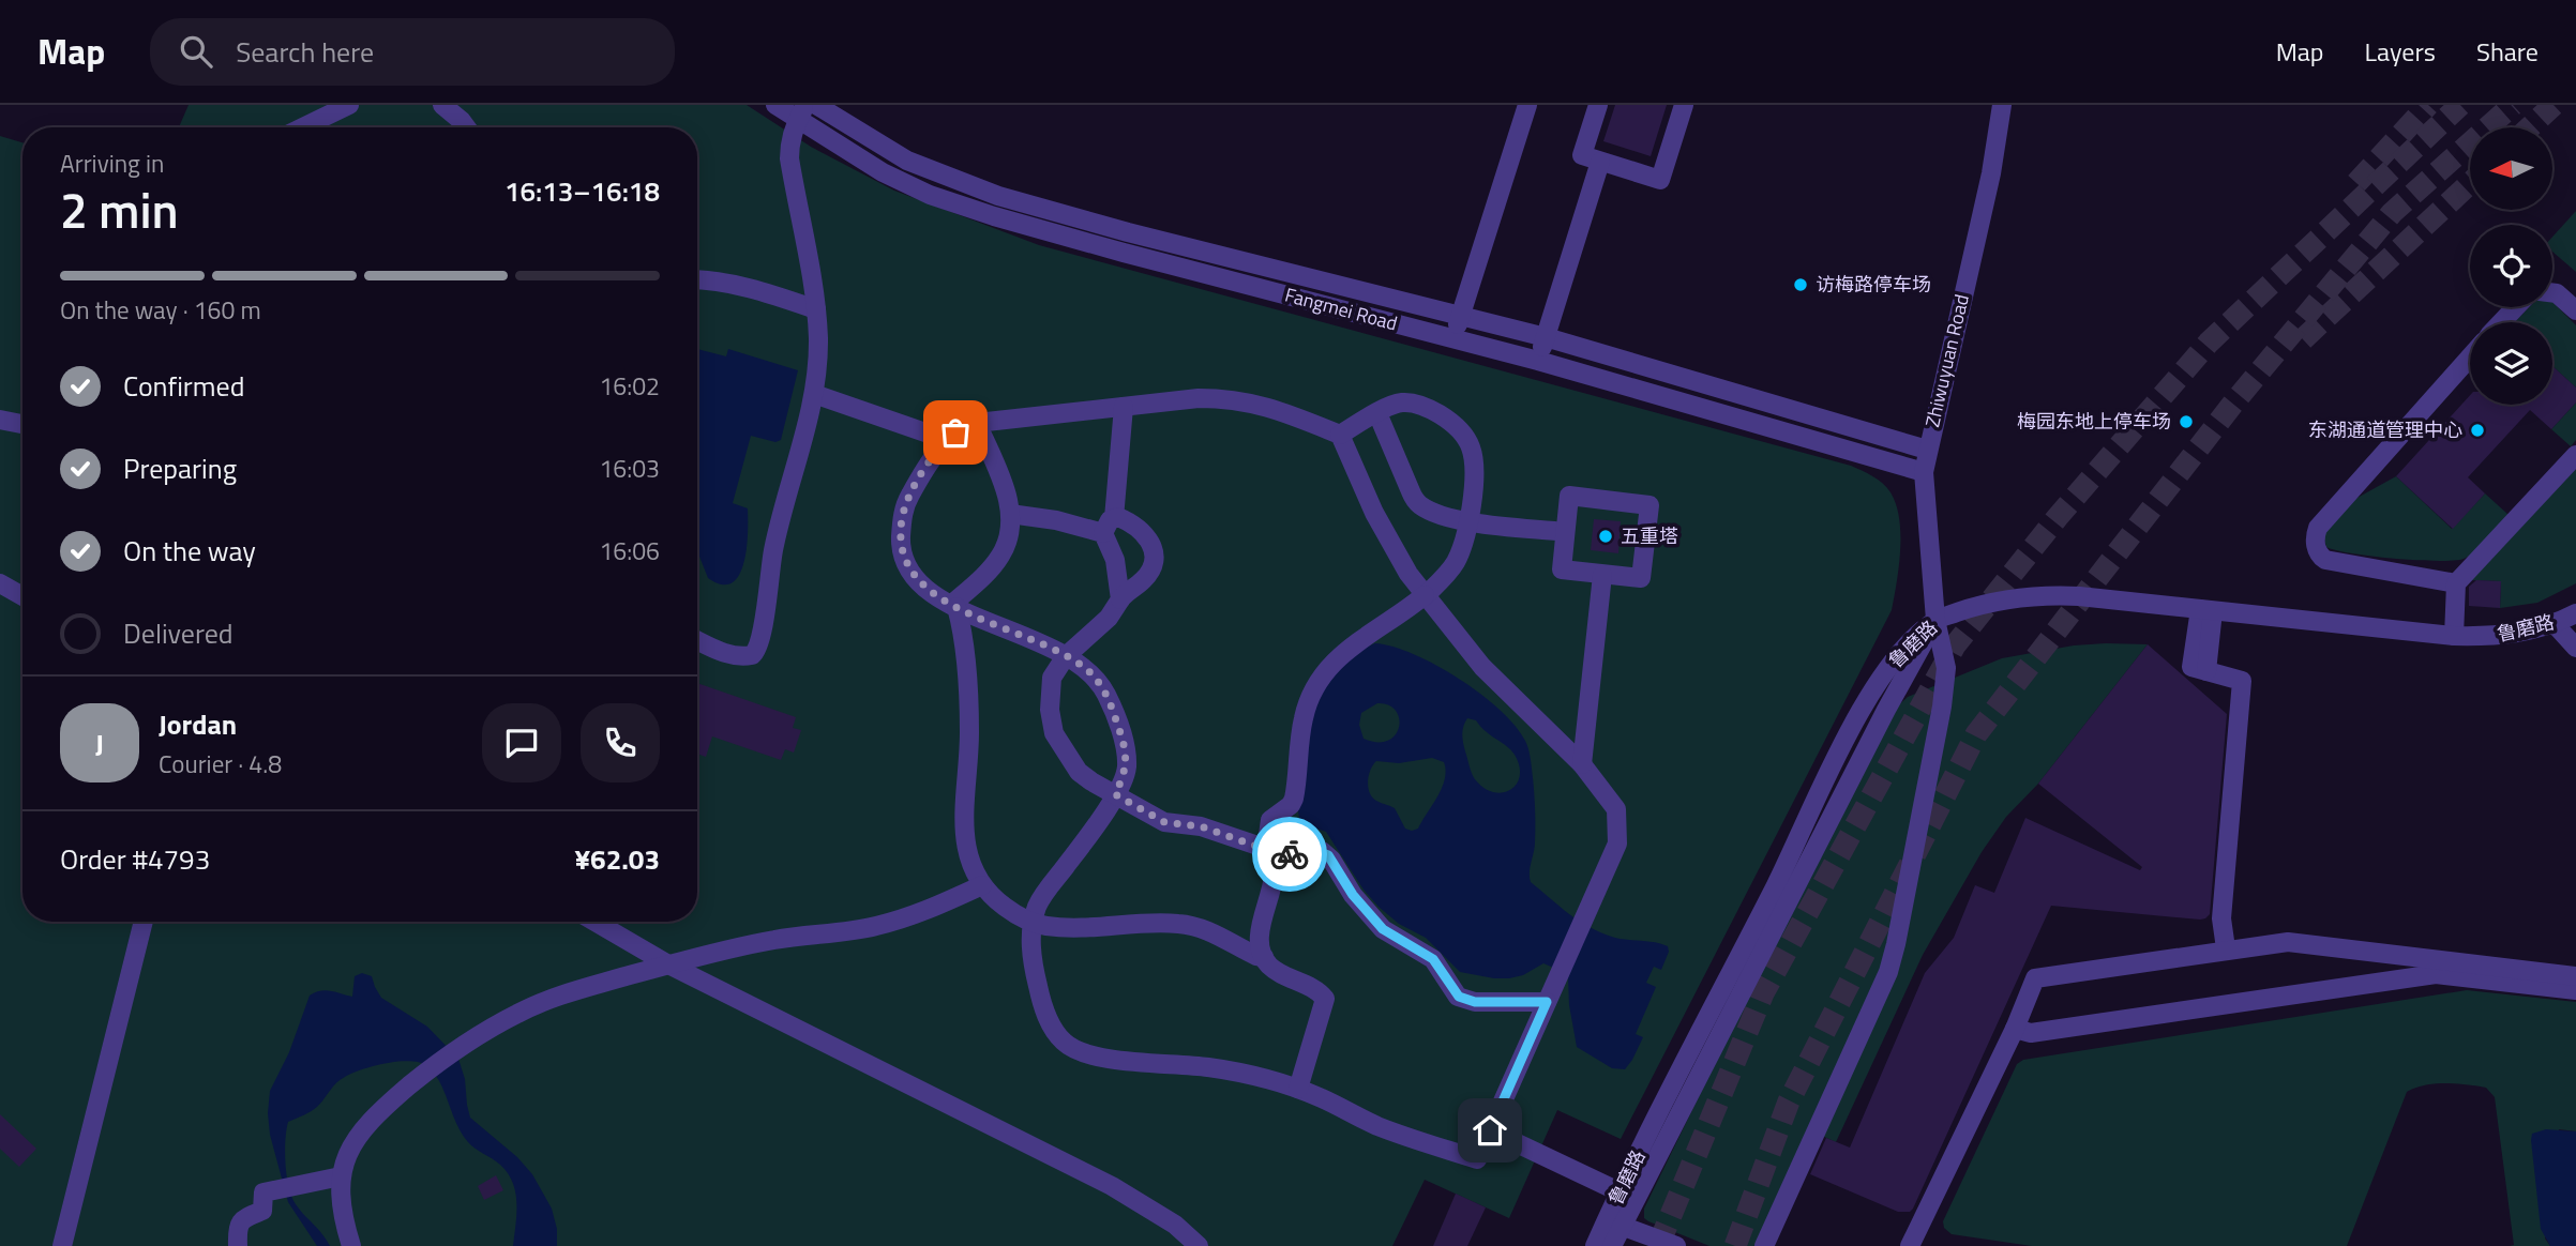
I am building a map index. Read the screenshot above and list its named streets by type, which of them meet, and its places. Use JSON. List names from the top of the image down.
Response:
{
  "streets": {
    "street": ["Fangmei Road", "Zhiwuyuan Road", "鲁磨路"]
  },
  "crossings": [
    ["Fangmei Road", "Zhiwuyuan Road"],
    ["Zhiwuyuan Road", "鲁磨路"]
  ],
  "places": [
    "访梅路停车场",
    "梅园东地上停车场",
    "东湖通道管理中心",
    "五重塔"
  ],
  "north": "left",
  "page": {
    "header": "Map",
    "search": "Search here",
    "nav": ["Map", "Layers", "Share"],
    "heading": ["2 min", "Arriving in", "16:13–16:18"],
    "panel": [
      "Jordan",
      "Courier · 4.8",
      "Order #4793",
      "¥62.03"
    ],
    "bar": "On the way · 160 m",
    "list": [
      ["Confirmed", "16:02"],
      ["Preparing", "16:03"],
      ["On the way", "16:06"],
      "Delivered"
    ],
    "round": "J"
  }
}
